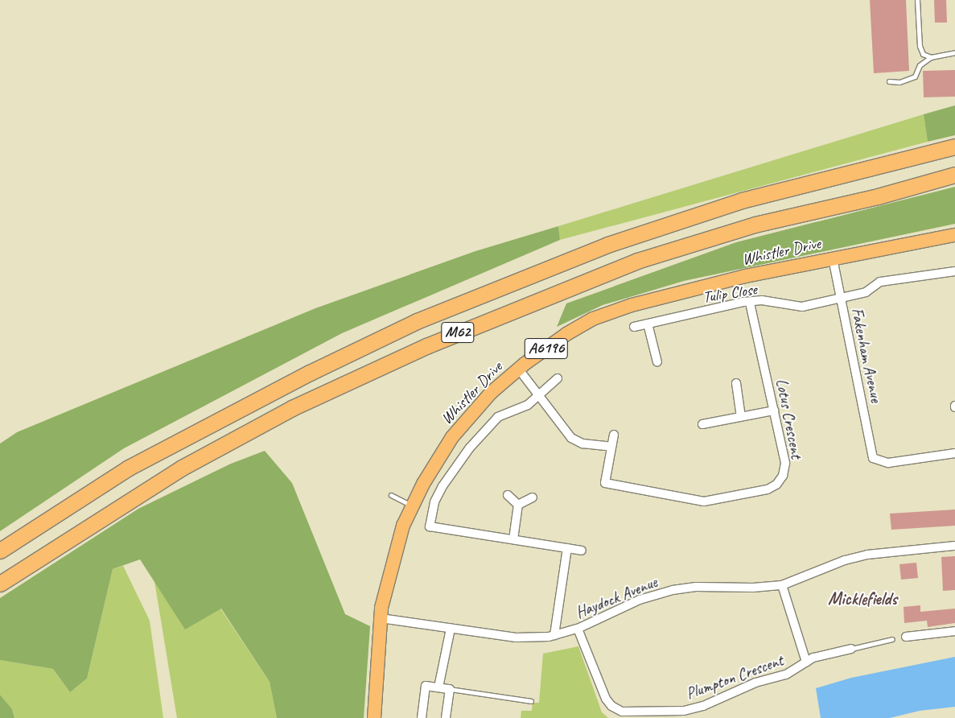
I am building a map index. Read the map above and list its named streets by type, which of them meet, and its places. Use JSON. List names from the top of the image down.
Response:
{
  "streets": {
    "highway": ["M62"],
    "main road": ["Whistler Drive", "A6196"],
    "street": [
      "Tulip Close",
      "Fakenham Avenue",
      "Lotus Crescent",
      "Haydock Avenue",
      "Plumpton Crescent"
    ]
  },
  "crossings": [
    ["Whistler Drive", "Fakenham Avenue"],
    ["Whistler Drive", "Haydock Avenue"],
    ["Tulip Close", "Fakenham Avenue"],
    ["Tulip Close", "Lotus Crescent"],
    ["Haydock Avenue", "Plumpton Crescent"]
  ],
  "districts": ["Micklefields"]
}
